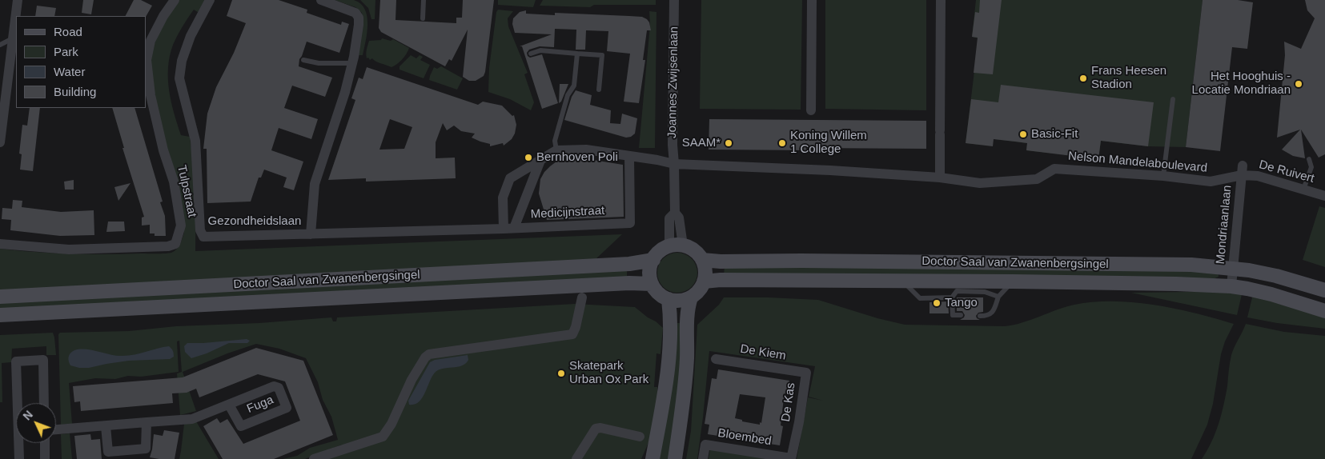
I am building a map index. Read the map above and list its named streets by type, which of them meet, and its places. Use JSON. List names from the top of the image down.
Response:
{
  "streets": {
    "main road": ["Doctor Saal van Zwanenbergsingel"],
    "street": [
      "Joannes Zwijsenlaan",
      "Nelson Mandelaboulevard",
      "De Ruivert",
      "Tulpstraat",
      "Medicijnstraat",
      "Gezondheidslaan",
      "Mondriaanlaan",
      "De Kiem",
      "De Kas",
      "Fuga",
      "Bloembed"
    ]
  },
  "crossings": [
    ["Joannes Zwijsenlaan", "Nelson Mandelaboulevard"],
    ["Joannes Zwijsenlaan", "Doctor Saal van Zwanenbergsingel"],
    ["Nelson Mandelaboulevard", "De Ruivert"],
    ["Nelson Mandelaboulevard", "Mondriaanlaan"],
    ["De Ruivert", "Mondriaanlaan"],
    ["Medicijnstraat", "Gezondheidslaan"],
    ["Mondriaanlaan", "Doctor Saal van Zwanenbergsingel"],
    ["De Kiem", "De Kas"],
    ["De Kas", "Bloembed"]
  ],
  "places": [
    "Frans Heesen Stadion",
    "Het Hooghuis - Locatie Mondriaan",
    "Basic-Fit",
    "SAAM*",
    "Koning Willem 1 College",
    "Bernhoven Poli",
    "Tango",
    "Skatepark Urban Ox Park"
  ],
  "legend": [
    "Road",
    "Park",
    "Water",
    "Building"
  ],
  "north": "top left"
}
